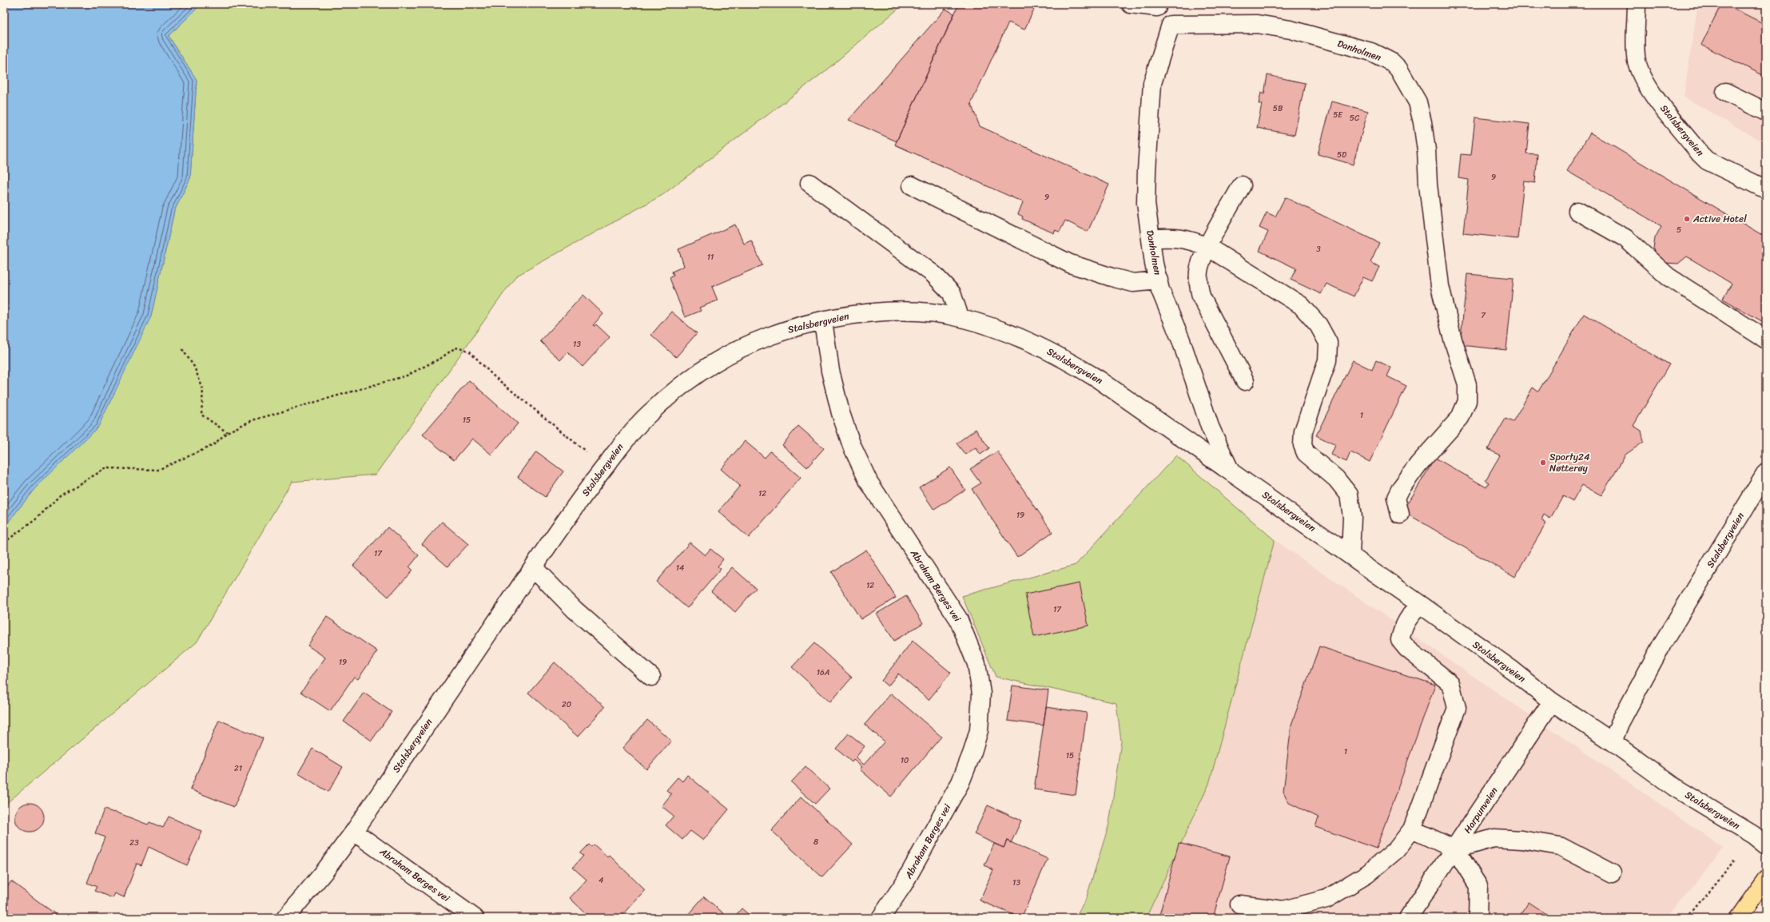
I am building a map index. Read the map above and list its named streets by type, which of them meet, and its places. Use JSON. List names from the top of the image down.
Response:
{
  "streets": {
    "street": [
      "Danholmen",
      "Stalsbergveien",
      "Abraham Berges vei",
      "Harpunveien"
    ]
  },
  "crossings": [
    ["Danholmen", "Stalsbergveien"],
    ["Stalsbergveien", "Abraham Berges vei"],
    ["Stalsbergveien", "Harpunveien"]
  ],
  "places": ["Active Hotel", "Sporty24 Nøtterøy"],
  "house_numbers": [
    "5B",
    "5E",
    "5C",
    "5D",
    "9",
    "9",
    "5",
    "3",
    "11",
    "7",
    "13",
    "1",
    "15",
    "12",
    "19",
    "17",
    "14",
    "12",
    "17",
    "19",
    "16A",
    "20",
    "1",
    "15",
    "10",
    "21",
    "8",
    "23",
    "4",
    "13"
  ]
}
